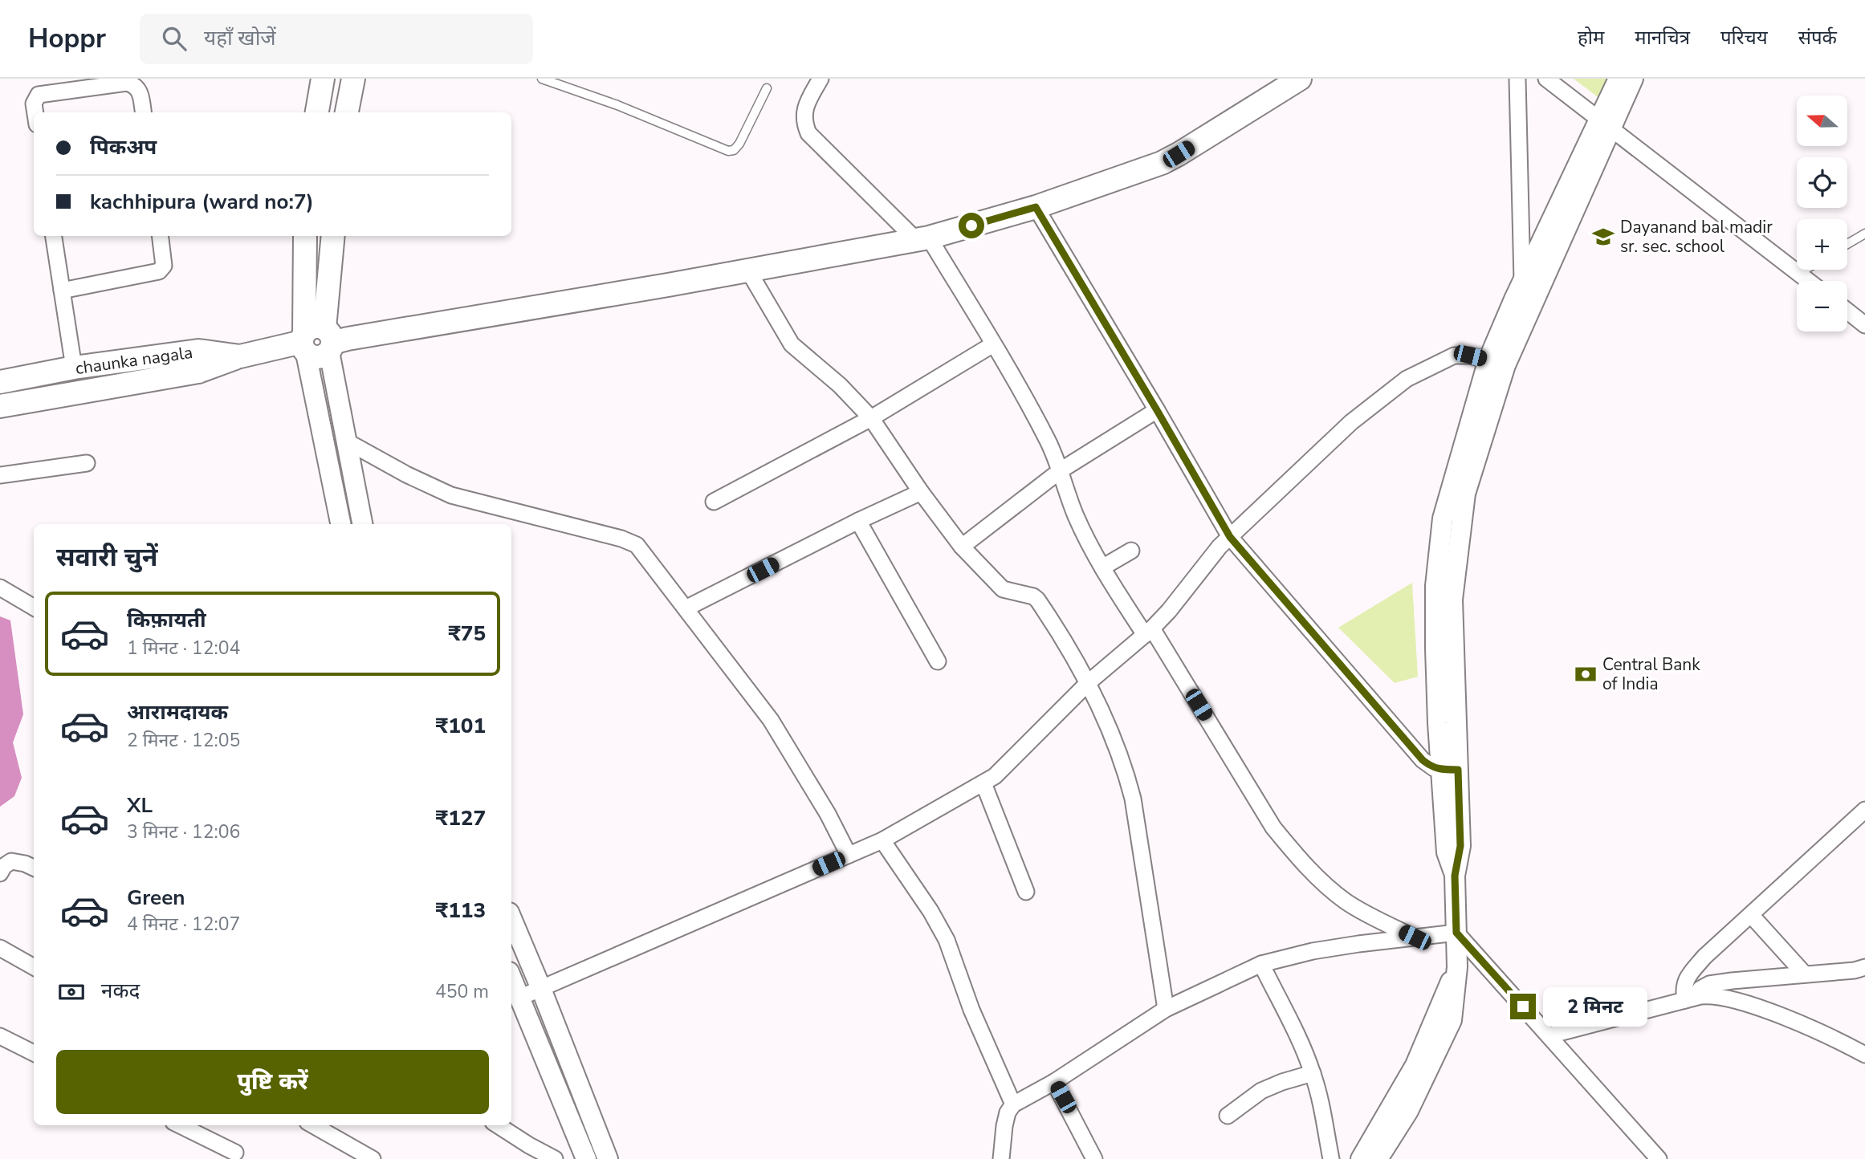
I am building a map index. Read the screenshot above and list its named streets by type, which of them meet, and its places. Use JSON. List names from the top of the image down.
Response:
{
  "streets": {
    "main road": ["chaunka nagala"]
  },
  "places": {
    "school or university": ["Dayanand bal madir sr. sec. school"],
    "bank": ["Central Bank of India"]
  },
  "north": "left",
  "page": {
    "header": "Hoppr",
    "search": "यहाँ खोजें",
    "nav": [
      "होम",
      "मानचित्र",
      "परिचय",
      "संपर्क"
    ],
    "map_buttons": ["+", "−"],
    "banner": ["पिकअप", "kachhipura (ward no:7)"],
    "heading": "सवारी चुनें",
    "list": [
      {
        "name": "किफ़ायती",
        "note": "1 मिनट · 12:04",
        "value": "₹75"
      },
      {
        "name": "आरामदायक",
        "note": "2 मिनट · 12:05",
        "value": "₹101"
      },
      {
        "name": "XL",
        "note": "3 मिनट · 12:06",
        "value": "₹127"
      },
      {
        "name": "Green",
        "note": "4 मिनट · 12:07",
        "value": "₹113"
      }
    ],
    "pay": ["नकद", "450 m"],
    "bubble": "2 मिनट",
    "buttons": "पुष्टि करें"
  }
}
